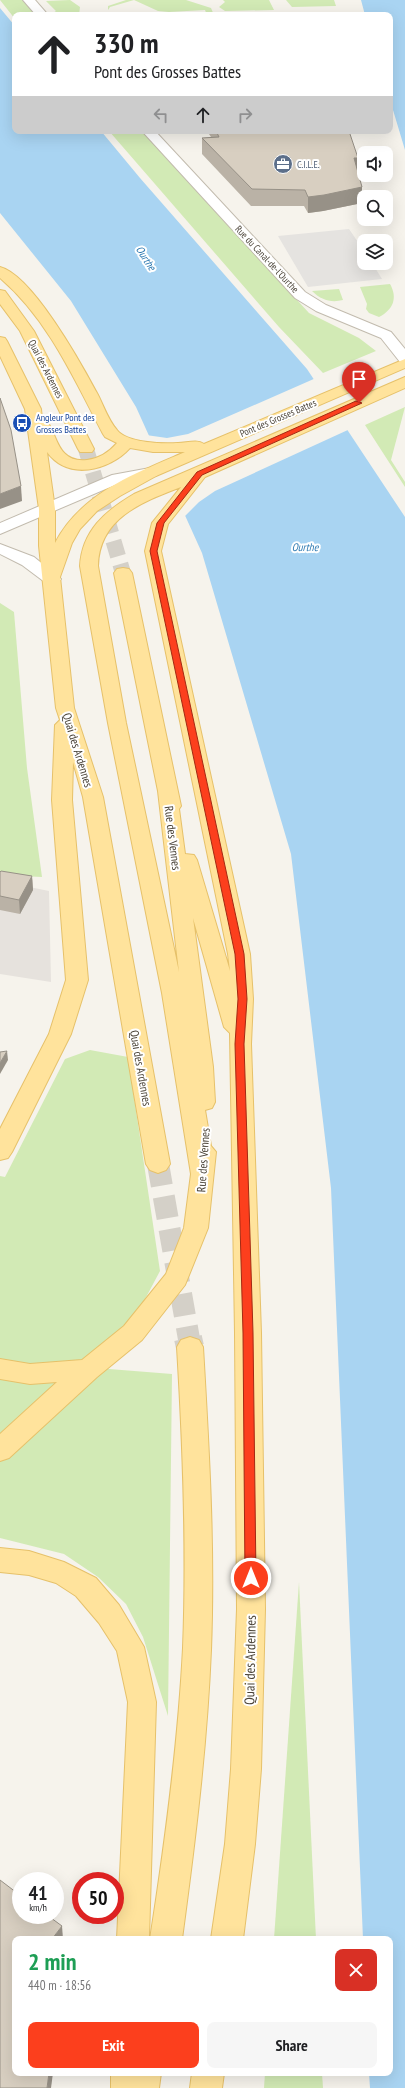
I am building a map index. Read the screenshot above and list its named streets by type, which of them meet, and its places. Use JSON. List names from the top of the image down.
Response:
{
  "streets": {
    "main road": ["Quai des Ardennes", "Pont des Grosses Battes", "Rue des Vennes"],
    "street": ["Rue du Canal-de-l'Ourthe"]
  },
  "crossings": [
    ["Quai des Ardennes", "Pont des Grosses Battes"],
    ["Quai des Ardennes", "Rue des Vennes"],
    ["Pont des Grosses Battes", "Rue des Vennes"]
  ],
  "water": ["Ourthe"],
  "places": {
    "office": ["C.I.L.E."],
    "bus stop": ["Angleur Pont des Grosses Battes"]
  },
  "page": {
    "turn": ["330 m", "Pont des Grosses Battes"],
    "speed": "41 km/h",
    "limit": "50",
    "heading": ["2 min", "440 m · 18:56"],
    "buttons": ["Exit", "Share"]
  }
}
